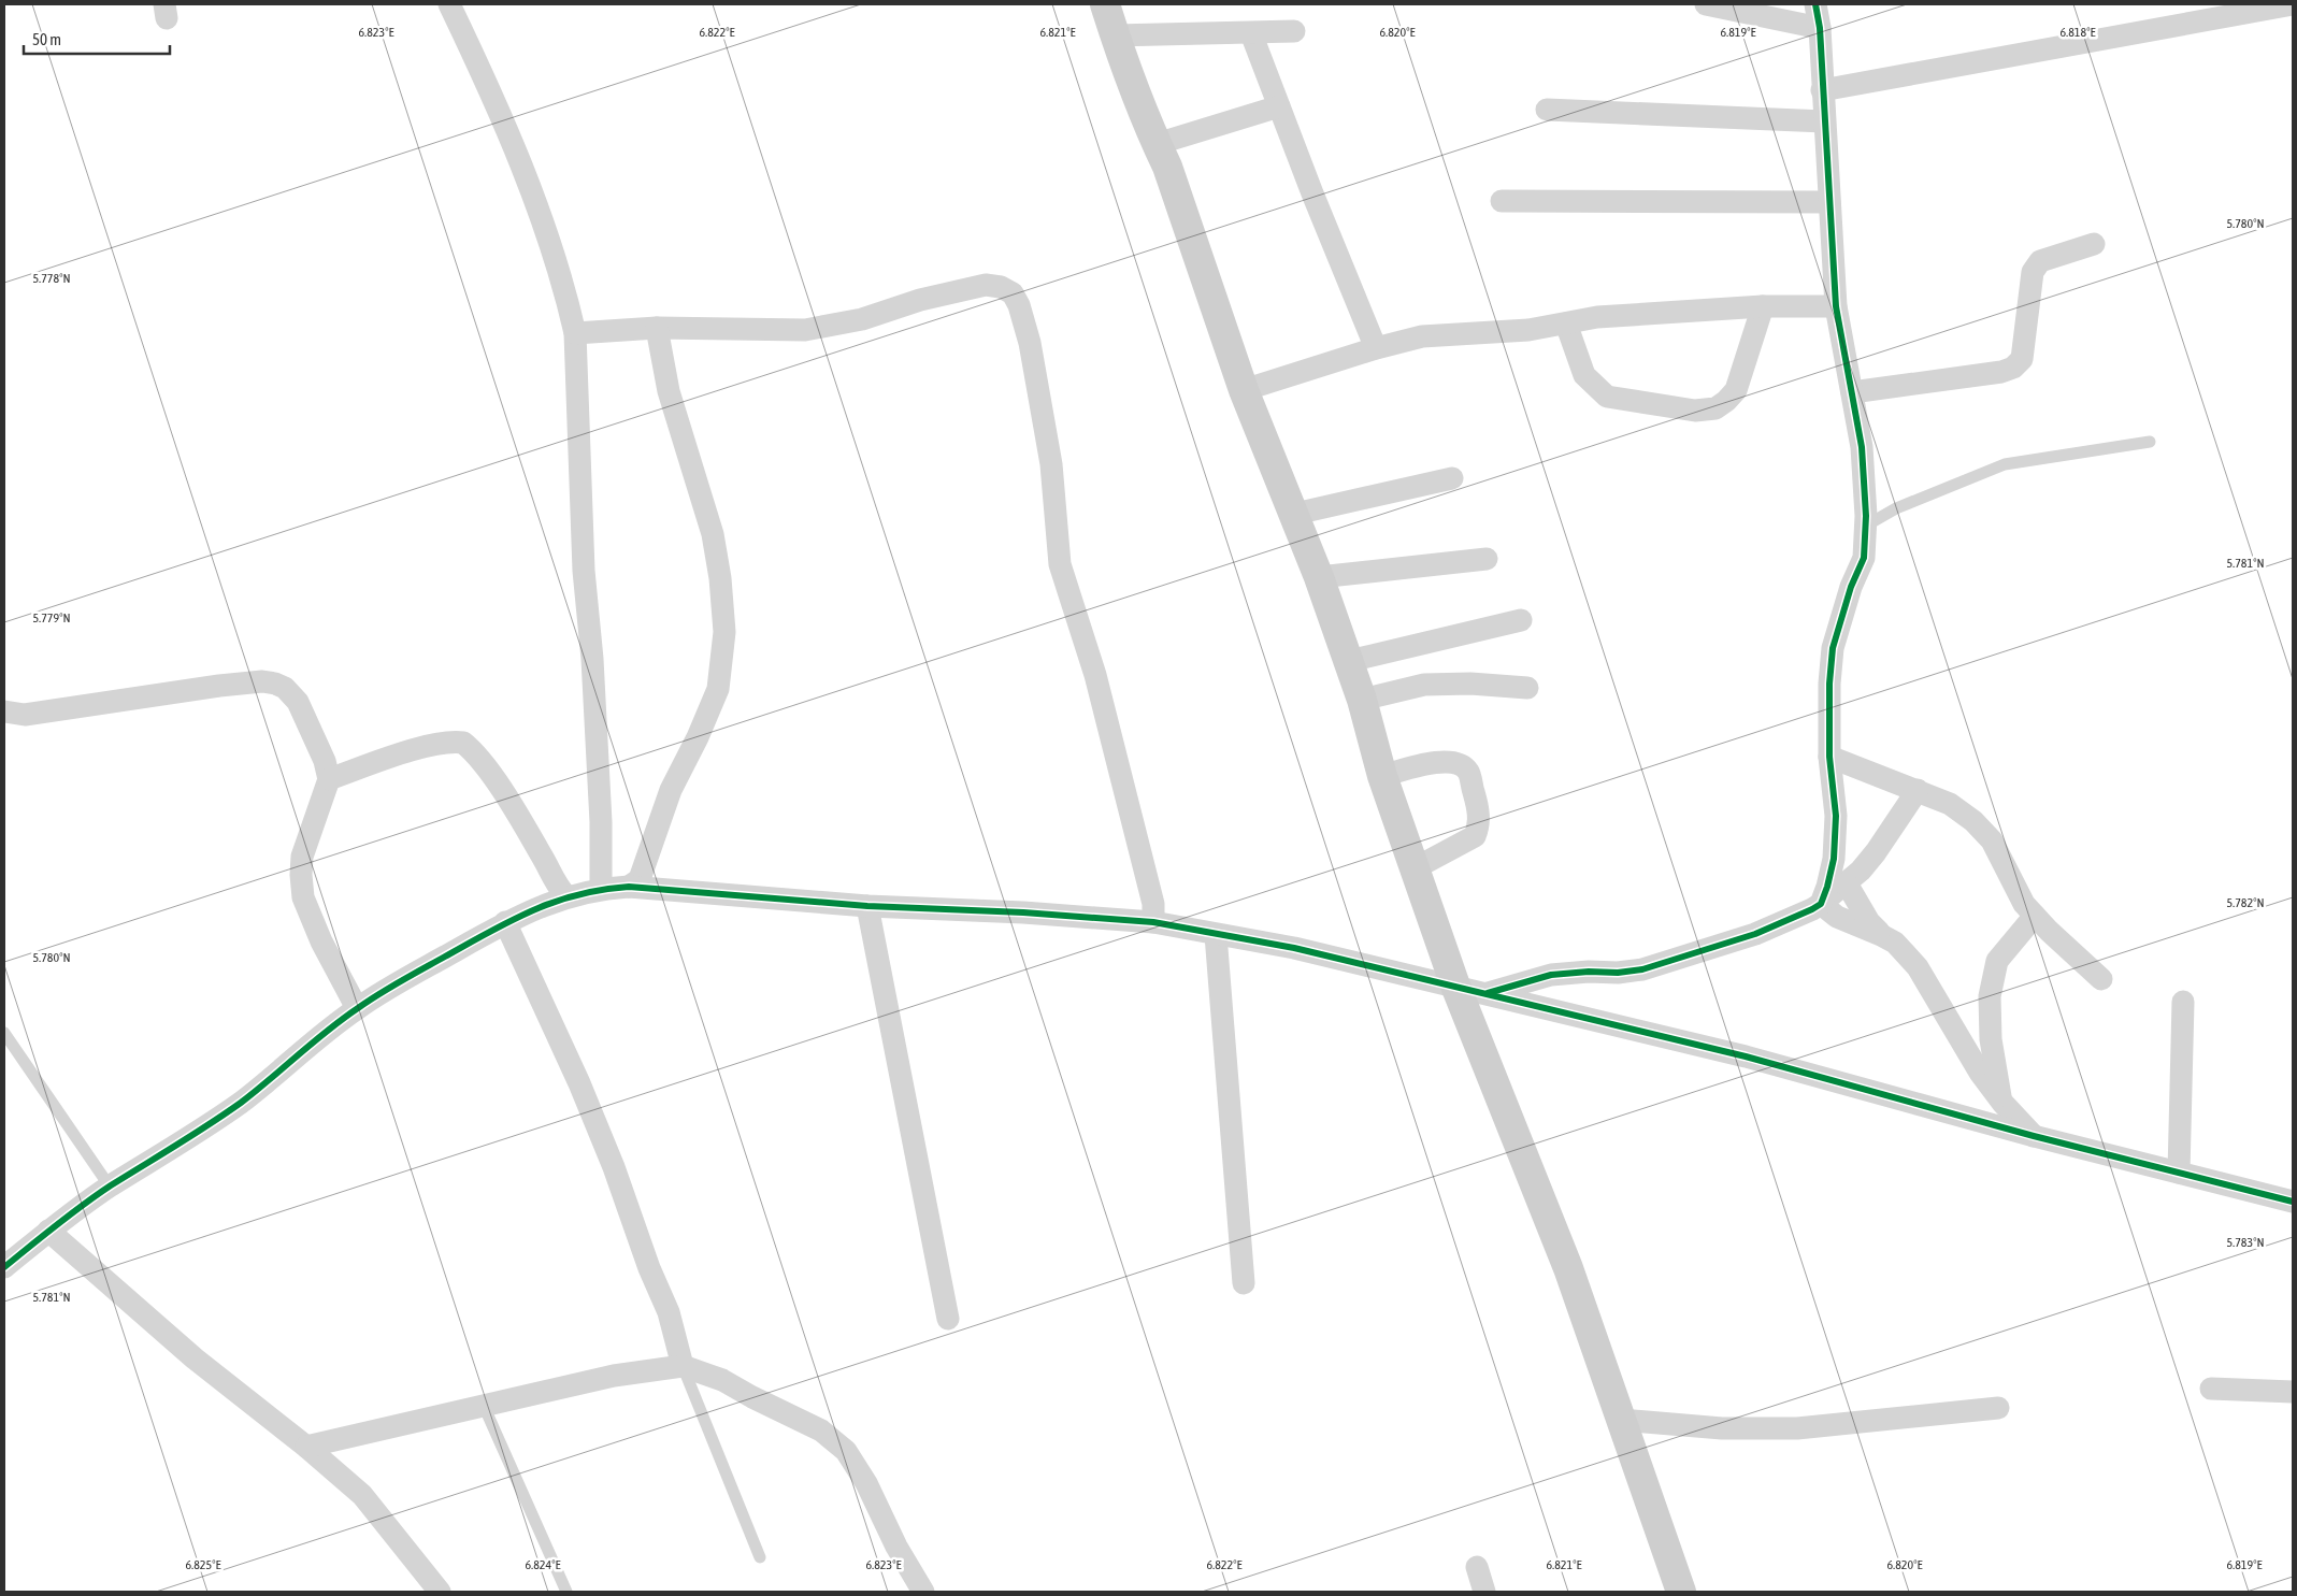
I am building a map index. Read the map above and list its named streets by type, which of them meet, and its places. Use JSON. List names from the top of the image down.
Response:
{
  "scale_bar": "50 m",
  "coordinates": [
    "6.823°E",
    "6.822°E",
    "6.821°E",
    "6.820°E",
    "6.819°E",
    "6.818°E",
    "5.780°N",
    "5.778°N",
    "5.781°N",
    "5.779°N",
    "5.782°N",
    "5.783°N",
    "6.825°E",
    "6.824°E"
  ]
}
